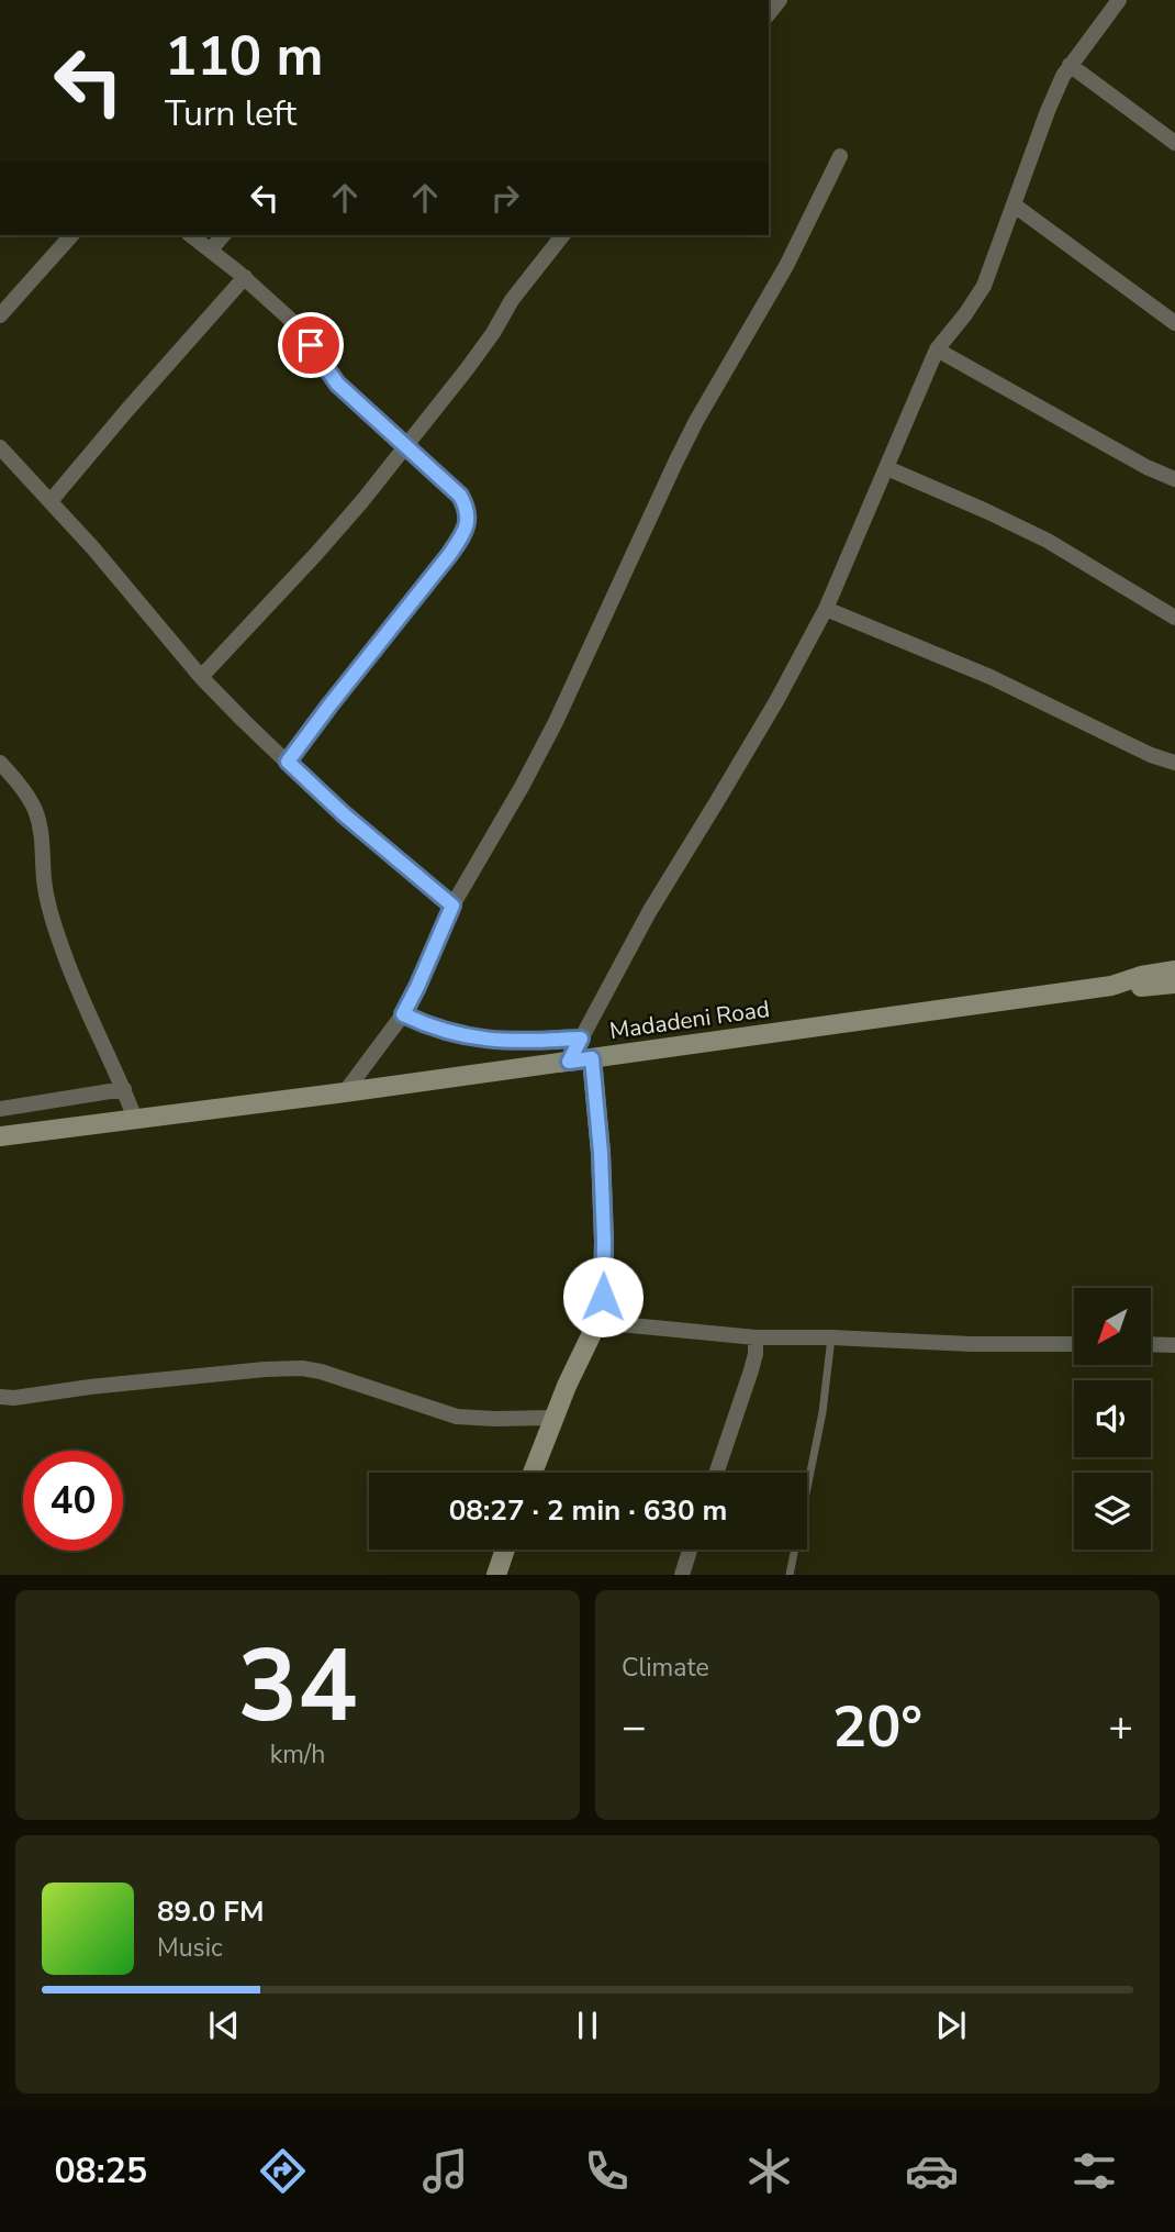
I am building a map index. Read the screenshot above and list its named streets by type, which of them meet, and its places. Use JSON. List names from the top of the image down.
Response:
{
  "streets": {
    "street": ["Madadeni Road"]
  },
  "north": "bottom left",
  "page": {
    "turn": ["110 m", "Turn left"],
    "limit": "40",
    "trip": "08:27 · 2 min · 630 m",
    "tile": [
      ["34", "km/h"],
      "Climate"
    ],
    "heat": ["−", "20°", "+"],
    "song": ["89.0 FM", "Music"],
    "tabs": "08:25"
  }
}
